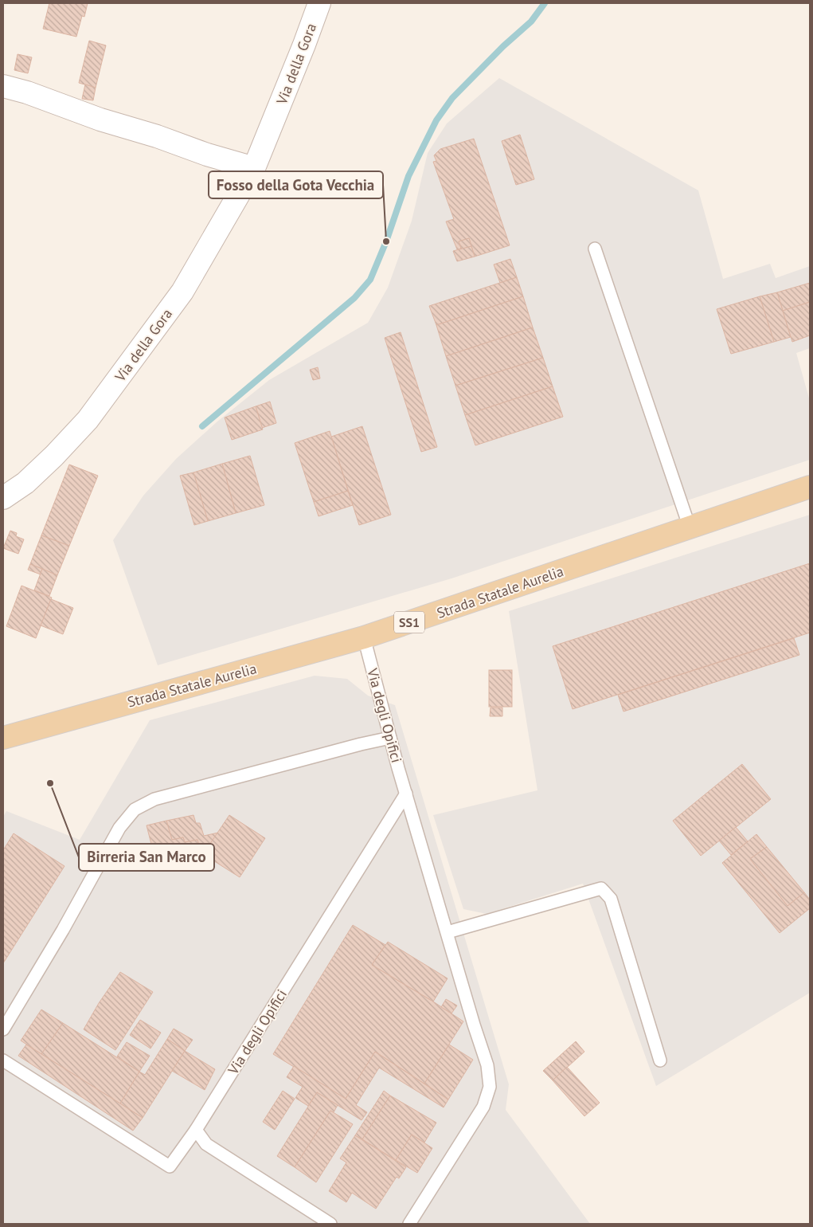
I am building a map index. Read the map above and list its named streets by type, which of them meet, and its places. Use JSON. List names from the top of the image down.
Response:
{
  "streets": {
    "main road": ["Strada Statale Aurelia", "SS1"],
    "street": ["Via della Gora"],
    "lane": ["Via degli Opifici"]
  },
  "crossings": [
    ["Strada Statale Aurelia", "Via degli Opifici"]
  ],
  "places": ["Fosso della Gota Vecchia", "Birreria San Marco"]
}
